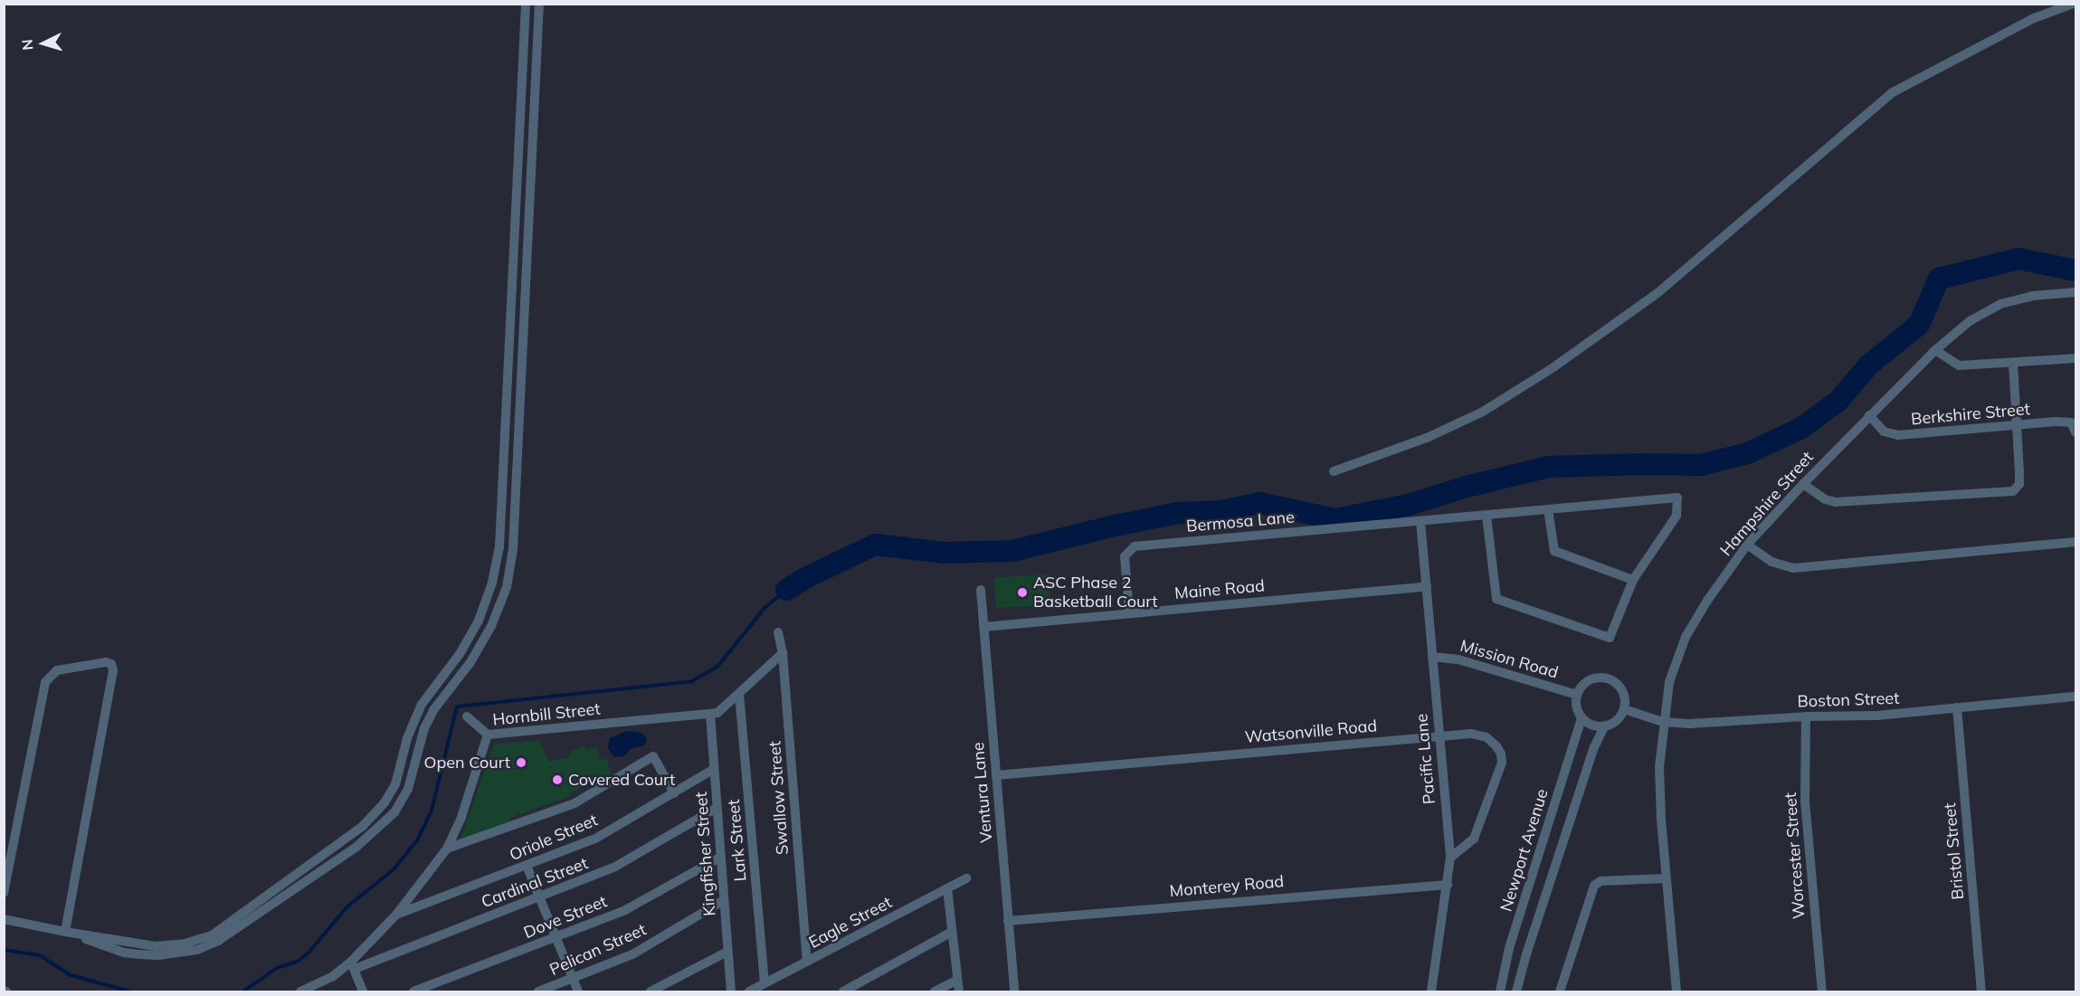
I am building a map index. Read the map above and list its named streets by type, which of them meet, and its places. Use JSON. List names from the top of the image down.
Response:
{
  "streets": {
    "street": [
      "Berkshire Street",
      "Hampshire Street",
      "Bermosa Lane",
      "Maine Road",
      "Mission Road",
      "Boston Street",
      "Hornbill Street",
      "Watsonville Road",
      "Pacific Lane",
      "Ventura Lane",
      "Swallow Street",
      "Oriole Street",
      "Lark Street",
      "Newport Avenue",
      "Bristol Street",
      "Kingfisher Street",
      "Worcester Street",
      "Cardinal Street",
      "Monterey Road",
      "Dove Street",
      "Eagle Street",
      "Pelican Street"
    ]
  },
  "crossings": [
    ["Berkshire Street", "Hampshire Street"],
    ["Hampshire Street", "Boston Street"],
    ["Bermosa Lane", "Maine Road"],
    ["Bermosa Lane", "Pacific Lane"],
    ["Maine Road", "Pacific Lane"],
    ["Maine Road", "Ventura Lane"],
    ["Mission Road", "Boston Street"],
    ["Mission Road", "Pacific Lane"],
    ["Mission Road", "Newport Avenue"],
    ["Boston Street", "Newport Avenue"],
    ["Boston Street", "Bristol Street"],
    ["Boston Street", "Worcester Street"],
    ["Hornbill Street", "Swallow Street"],
    ["Hornbill Street", "Oriole Street"],
    ["Hornbill Street", "Lark Street"],
    ["Hornbill Street", "Kingfisher Street"],
    ["Hornbill Street", "Cardinal Street"],
    ["Watsonville Road", "Pacific Lane"],
    ["Watsonville Road", "Ventura Lane"],
    ["Pacific Lane", "Monterey Road"],
    ["Ventura Lane", "Monterey Road"],
    ["Swallow Street", "Eagle Street"],
    ["Oriole Street", "Kingfisher Street"],
    ["Lark Street", "Eagle Street"],
    ["Kingfisher Street", "Cardinal Street"],
    ["Kingfisher Street", "Dove Street"],
    ["Kingfisher Street", "Pelican Street"]
  ],
  "places": ["ASC Phase 2 Basketball Court", "Open Court", "Covered Court"],
  "north": "left"
}
